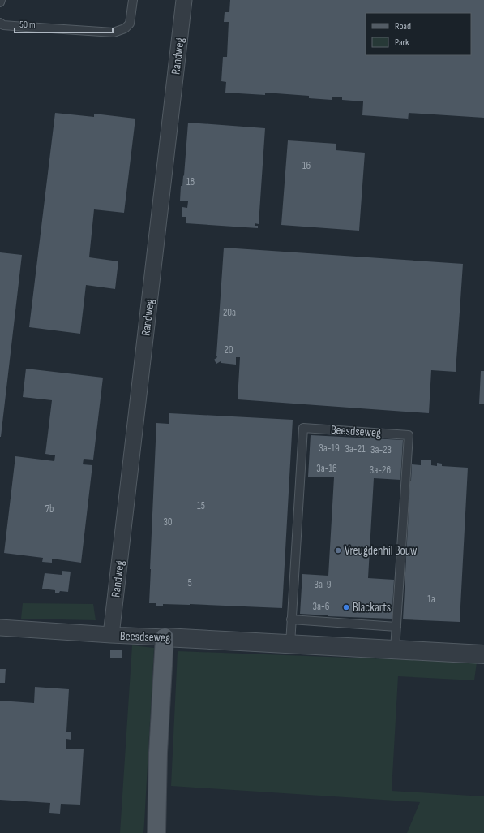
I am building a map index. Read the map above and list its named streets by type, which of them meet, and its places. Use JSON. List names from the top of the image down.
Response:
{
  "streets": {
    "street": ["Randweg", "Beesdseweg"]
  },
  "crossings": [
    ["Randweg", "Beesdseweg"]
  ],
  "places": ["Vreugdenhil Bouw", "Blackarts"],
  "house_numbers": [
    "16",
    "18",
    "20a",
    "20",
    "3a-19",
    "3a-21",
    "3a-23",
    "3a-16",
    "3a-26",
    "15",
    "7b",
    "30",
    "5",
    "3a-9",
    "1a",
    "3a-6"
  ],
  "legend": ["Road", "Park"],
  "scale_bar": "50 m"
}
